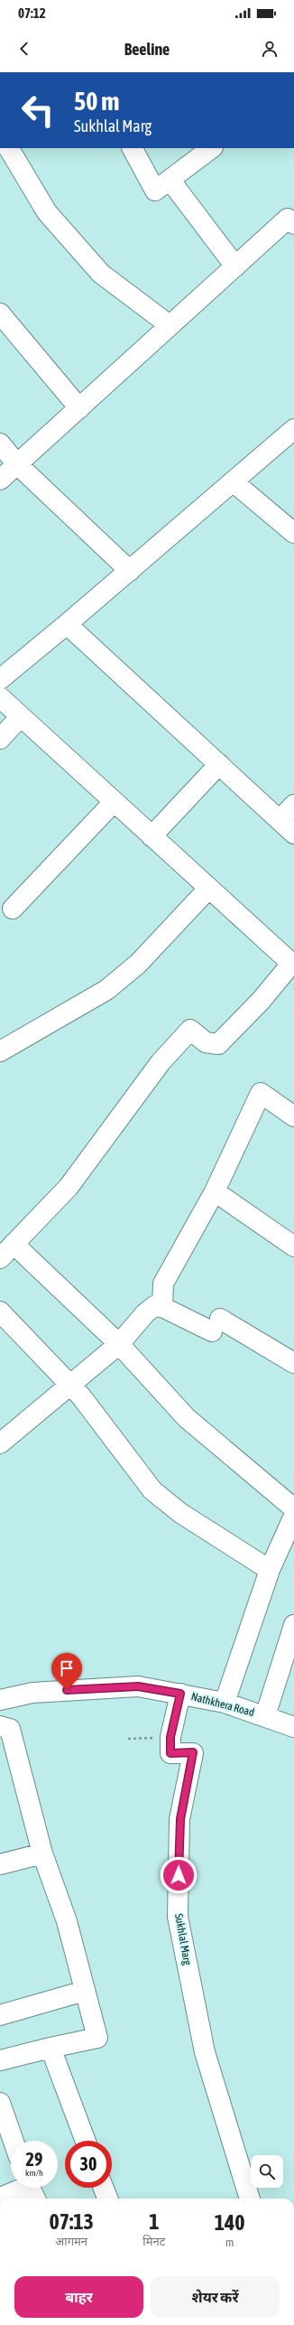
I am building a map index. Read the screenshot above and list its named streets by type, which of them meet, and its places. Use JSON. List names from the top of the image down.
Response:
{
  "streets": {
    "street": ["Nathkhera Road", "Sukhlal Marg"]
  },
  "crossings": [
    ["Nathkhera Road", "Sukhlal Marg"]
  ],
  "page": {
    "status": "07:12",
    "header": "Beeline",
    "turn": ["50 m", "Sukhlal Marg"],
    "speed": "29 km/h",
    "limit": "30",
    "eta": [
      "07:13",
      "आगमन",
      "1",
      "मिनट",
      "140",
      "m"
    ],
    "buttons": ["बाहर", "शेयर करें"]
  }
}
